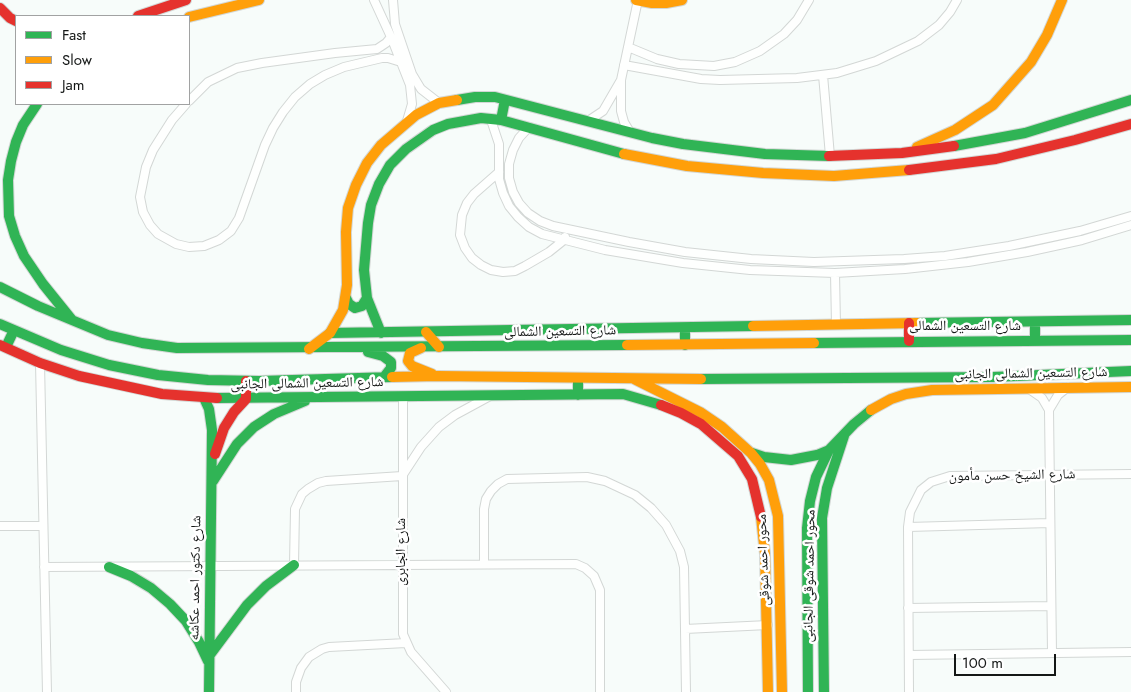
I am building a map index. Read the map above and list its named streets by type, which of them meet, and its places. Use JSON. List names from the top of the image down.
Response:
{
  "streets": {
    "street": [
      "شارع التسعين الشمالى",
      "شارع التسعين الشمالى الجانبى",
      "شارع الشيخ حسن مأمون",
      "شارع الجابرى",
      "محور احمد شوقى",
      "محور احمد شوقى الجانبى",
      "شارع دكتور احمد عكاشه"
    ]
  },
  "crossings": [
    ["شارع التسعين الشمالى الجانبى", "شارع الجابرى"],
    ["شارع التسعين الشمالى الجانبى", "شارع دكتور احمد عكاشه"]
  ],
  "legend": ["Fast", "Slow", "Jam"],
  "scale_bar": "100 m"
}
